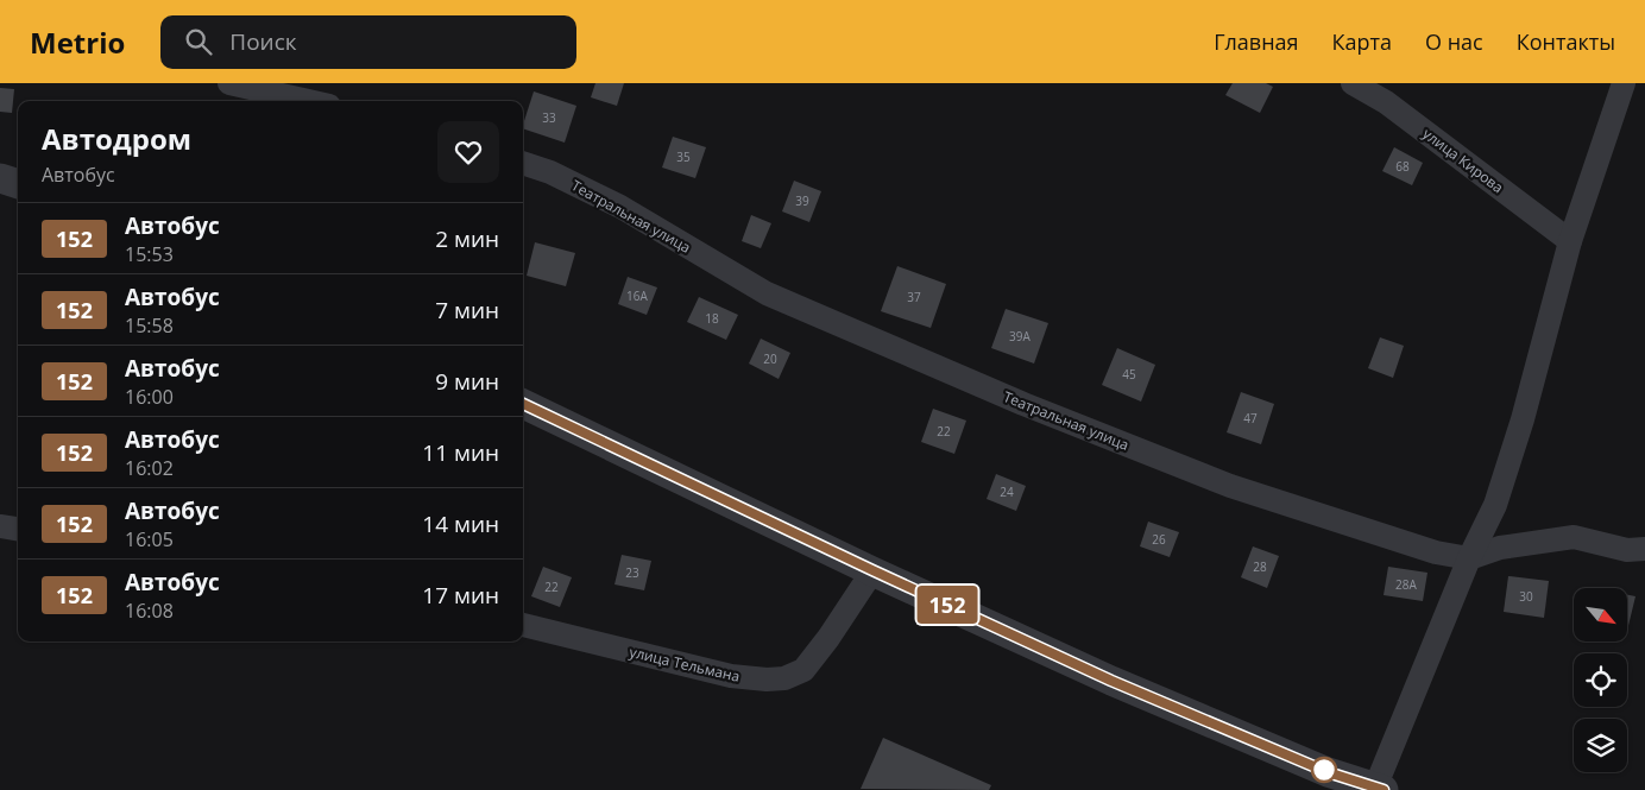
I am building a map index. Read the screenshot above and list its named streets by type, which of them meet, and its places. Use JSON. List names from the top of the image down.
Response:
{
  "streets": {
    "street": ["улица Кирова", "Театральная улица", "улица Тельмана"]
  },
  "lines": ["bus line 152"],
  "house_numbers": [
    "33",
    "35",
    "68",
    "39",
    "16А",
    "37",
    "18",
    "39А",
    "20",
    "45",
    "47",
    "22",
    "24",
    "26",
    "28",
    "23",
    "28А",
    "22",
    "30"
  ],
  "north": "bottom right",
  "page": {
    "header": "Metrio",
    "search": "Поиск",
    "nav": [
      "Главная",
      "Карта",
      "О нас",
      "Контакты"
    ],
    "on_map": "152",
    "heading": ["Автодром", "Автобус"],
    "list": [
      {
        "mark": "152",
        "name": "Автобус",
        "note": "15:53",
        "value": "2 мин"
      },
      {
        "mark": "152",
        "name": "Автобус",
        "note": "15:58",
        "value": "7 мин"
      },
      {
        "mark": "152",
        "name": "Автобус",
        "note": "16:00",
        "value": "9 мин"
      },
      {
        "mark": "152",
        "name": "Автобус",
        "note": "16:02",
        "value": "11 мин"
      },
      {
        "mark": "152",
        "name": "Автобус",
        "note": "16:05",
        "value": "14 мин"
      },
      {
        "mark": "152",
        "name": "Автобус",
        "note": "16:08",
        "value": "17 мин"
      }
    ]
  }
}
